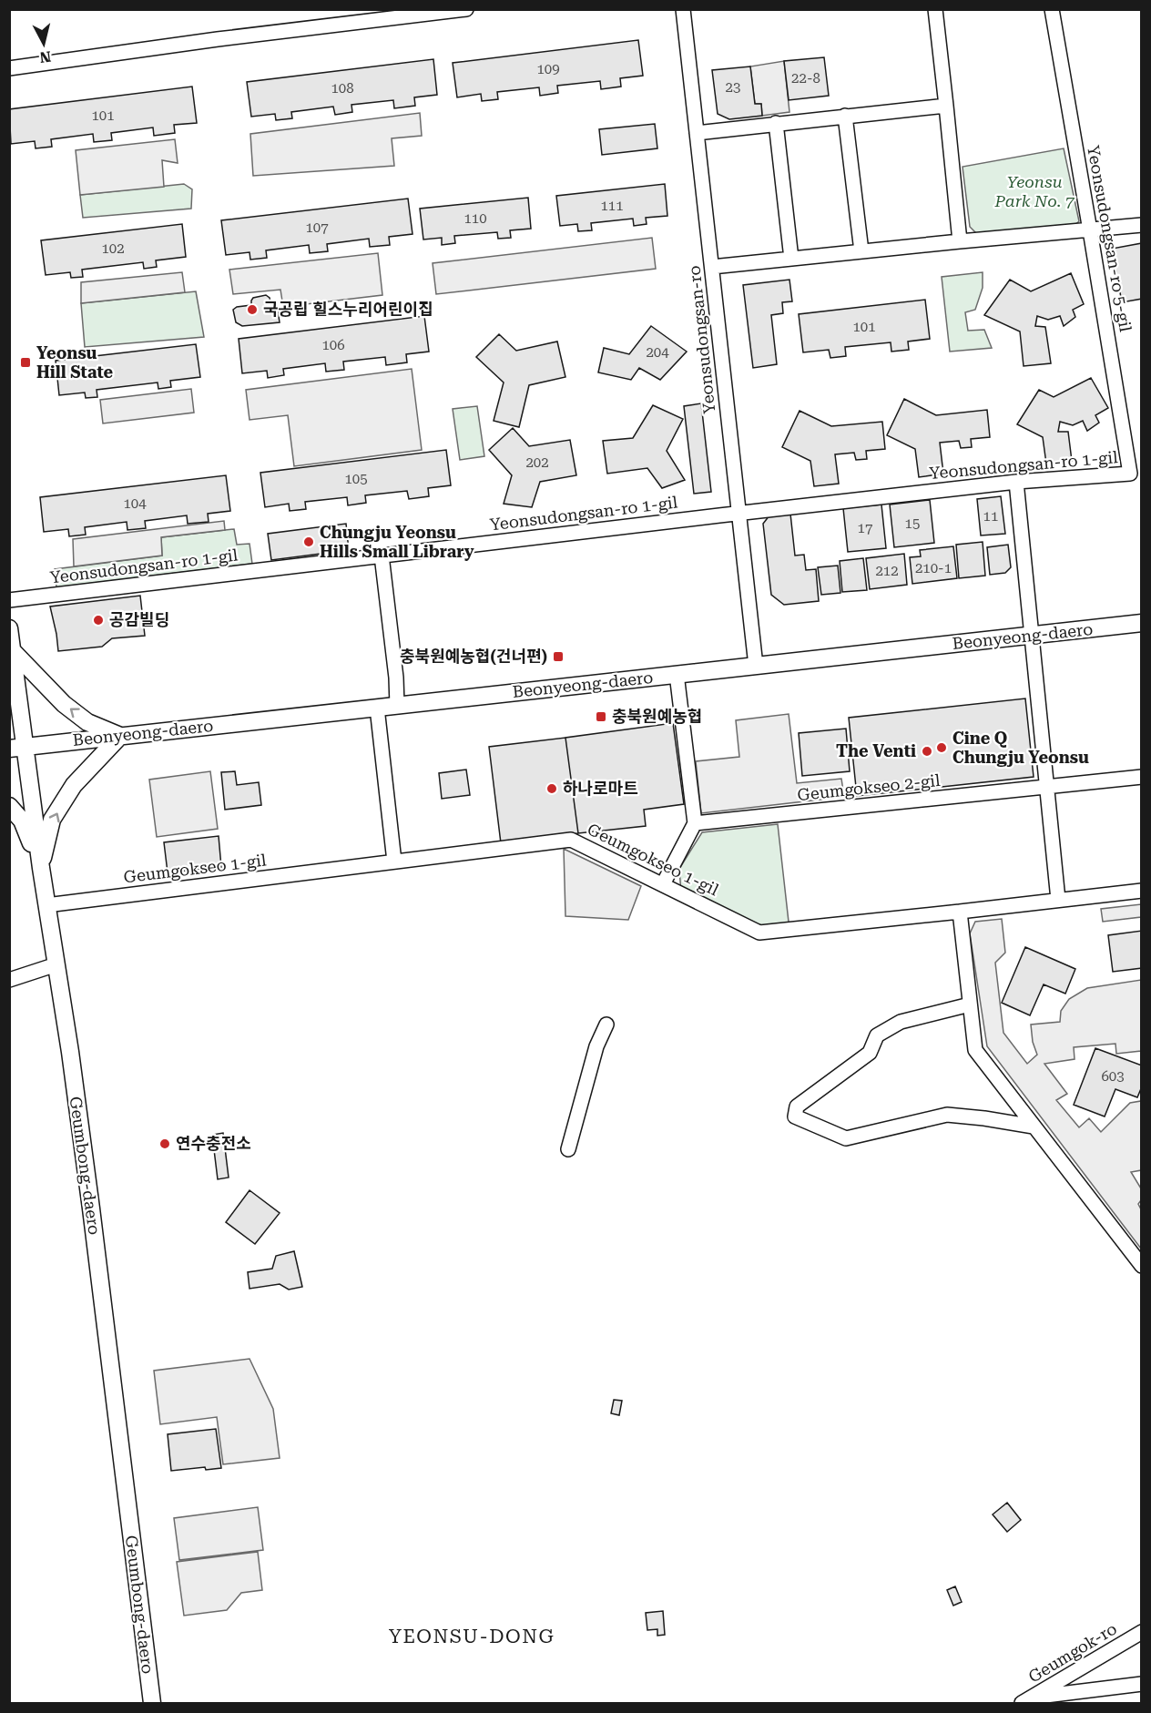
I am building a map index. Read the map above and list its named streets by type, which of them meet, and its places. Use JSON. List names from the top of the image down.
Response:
{
  "streets": {
    "street": [
      "Yeonsudongsan-ro 5-gil",
      "Yeonsudongsan-ro",
      "Yeonsudongsan-ro 1-gil",
      "Beonyeong-daero",
      "Geumgokseo 2-gil",
      "Geumgokseo 1-gil",
      "Geumbong-daero",
      "Geumgok-ro"
    ]
  },
  "crossings": [
    ["Yeonsudongsan-ro 5-gil", "Yeonsudongsan-ro 1-gil"],
    ["Yeonsudongsan-ro", "Yeonsudongsan-ro 1-gil"],
    ["Yeonsudongsan-ro", "Beonyeong-daero"],
    ["Beonyeong-daero", "Geumbong-daero"],
    ["Geumgokseo 1-gil", "Geumbong-daero"]
  ],
  "districts": ["YEONSU-DONG"],
  "parks": ["Yeonsu Park No. 7"],
  "places": {
    "other": [
      "국공립 힐스누리어린이집",
      "Chungju Yeonsu Hills Small Library",
      "공감빌딩",
      "Cine Q Chungju Yeonsu",
      "The Venti",
      "하나로마트",
      "연수충전소"
    ],
    "transit": ["Yeonsu Hill State", "충북원예농협(건너편)", "충북원예농협"]
  },
  "house_numbers": [
    "109",
    "22-8",
    "23",
    "108",
    "101",
    "111",
    "110",
    "107",
    "102",
    "101",
    "106",
    "204",
    "202",
    "105",
    "104",
    "11",
    "15",
    "17",
    "210-1",
    "212",
    "603"
  ],
  "north": "bottom"
}
